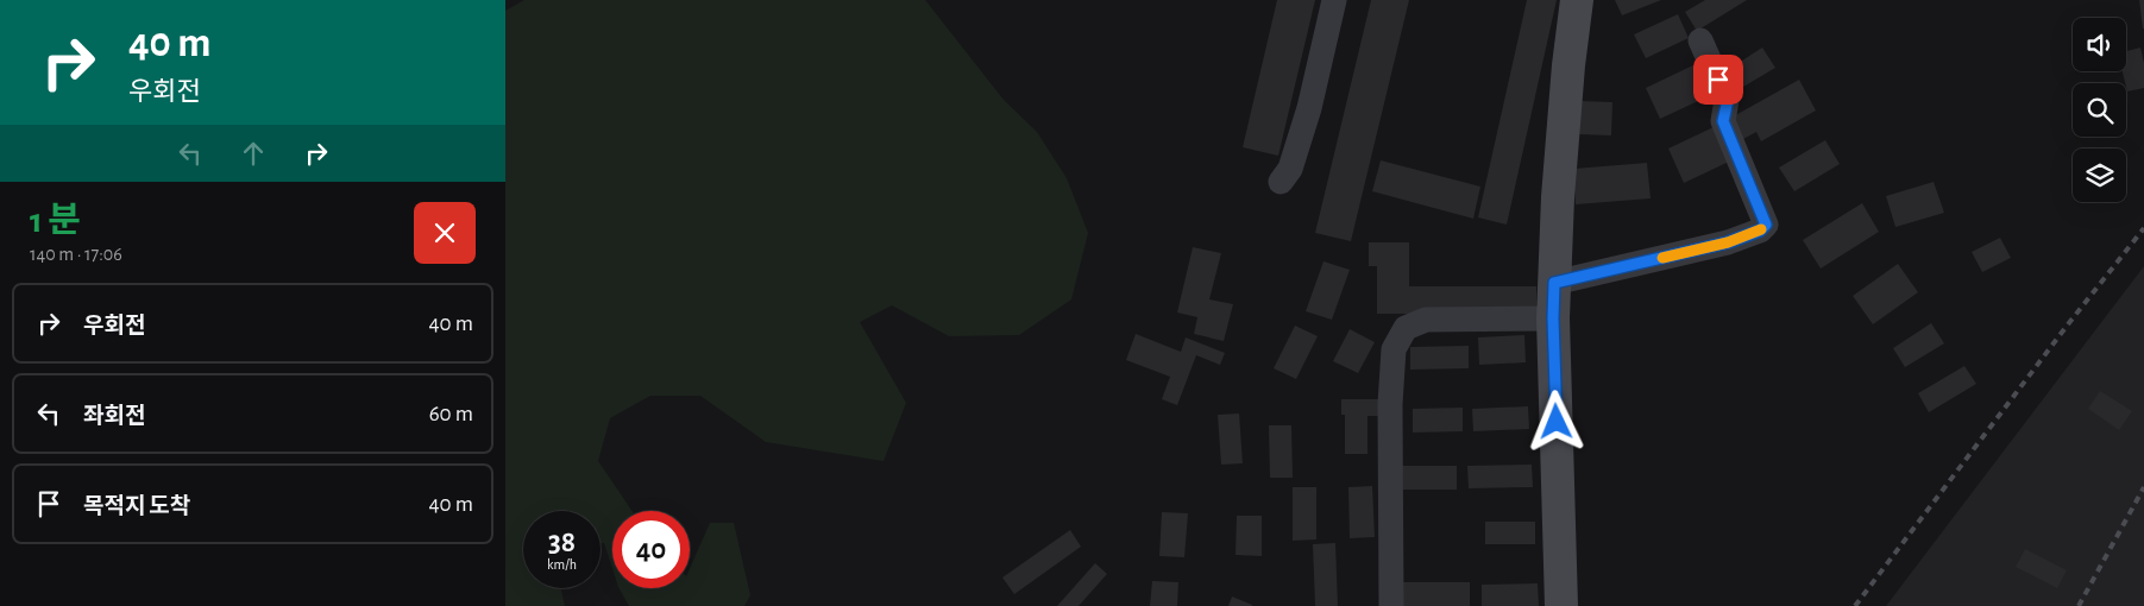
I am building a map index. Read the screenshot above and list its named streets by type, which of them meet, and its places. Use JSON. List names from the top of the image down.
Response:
{
  "page": {
    "turn": ["40 m", "우회전"],
    "heading": ["1 분", "140 m · 17:06"],
    "list": [
      {
        "name": "우회전",
        "value": "40 m"
      },
      {
        "name": "좌회전",
        "value": "60 m"
      },
      {
        "name": "목적지 도착",
        "value": "40 m"
      }
    ],
    "speed": "38 km/h",
    "limit": "40"
  }
}
